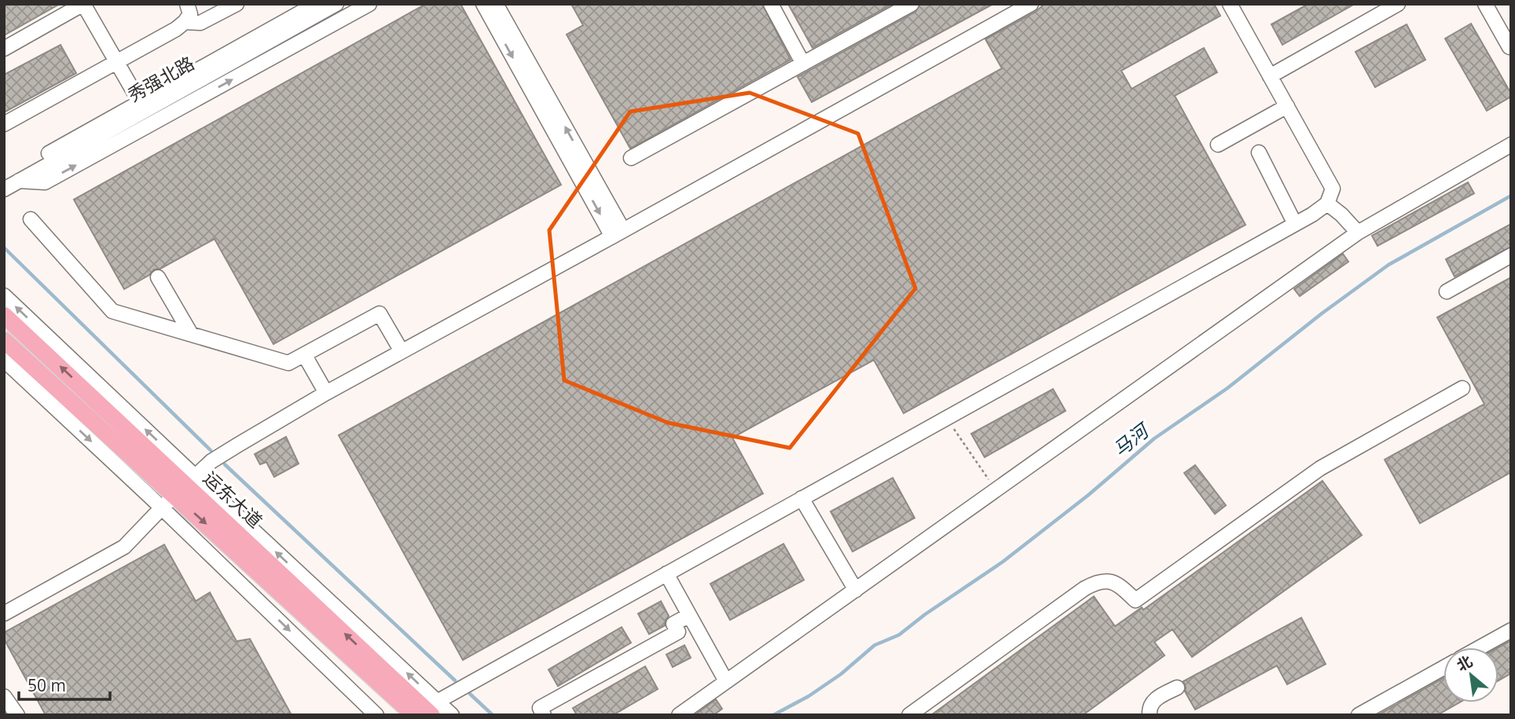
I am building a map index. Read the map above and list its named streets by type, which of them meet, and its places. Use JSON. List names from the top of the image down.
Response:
{
  "streets": {
    "main road": ["运东大道"],
    "street": ["秀强北路"]
  },
  "water": ["马河"],
  "scale_bar": "50 m",
  "north": "top left"
}
